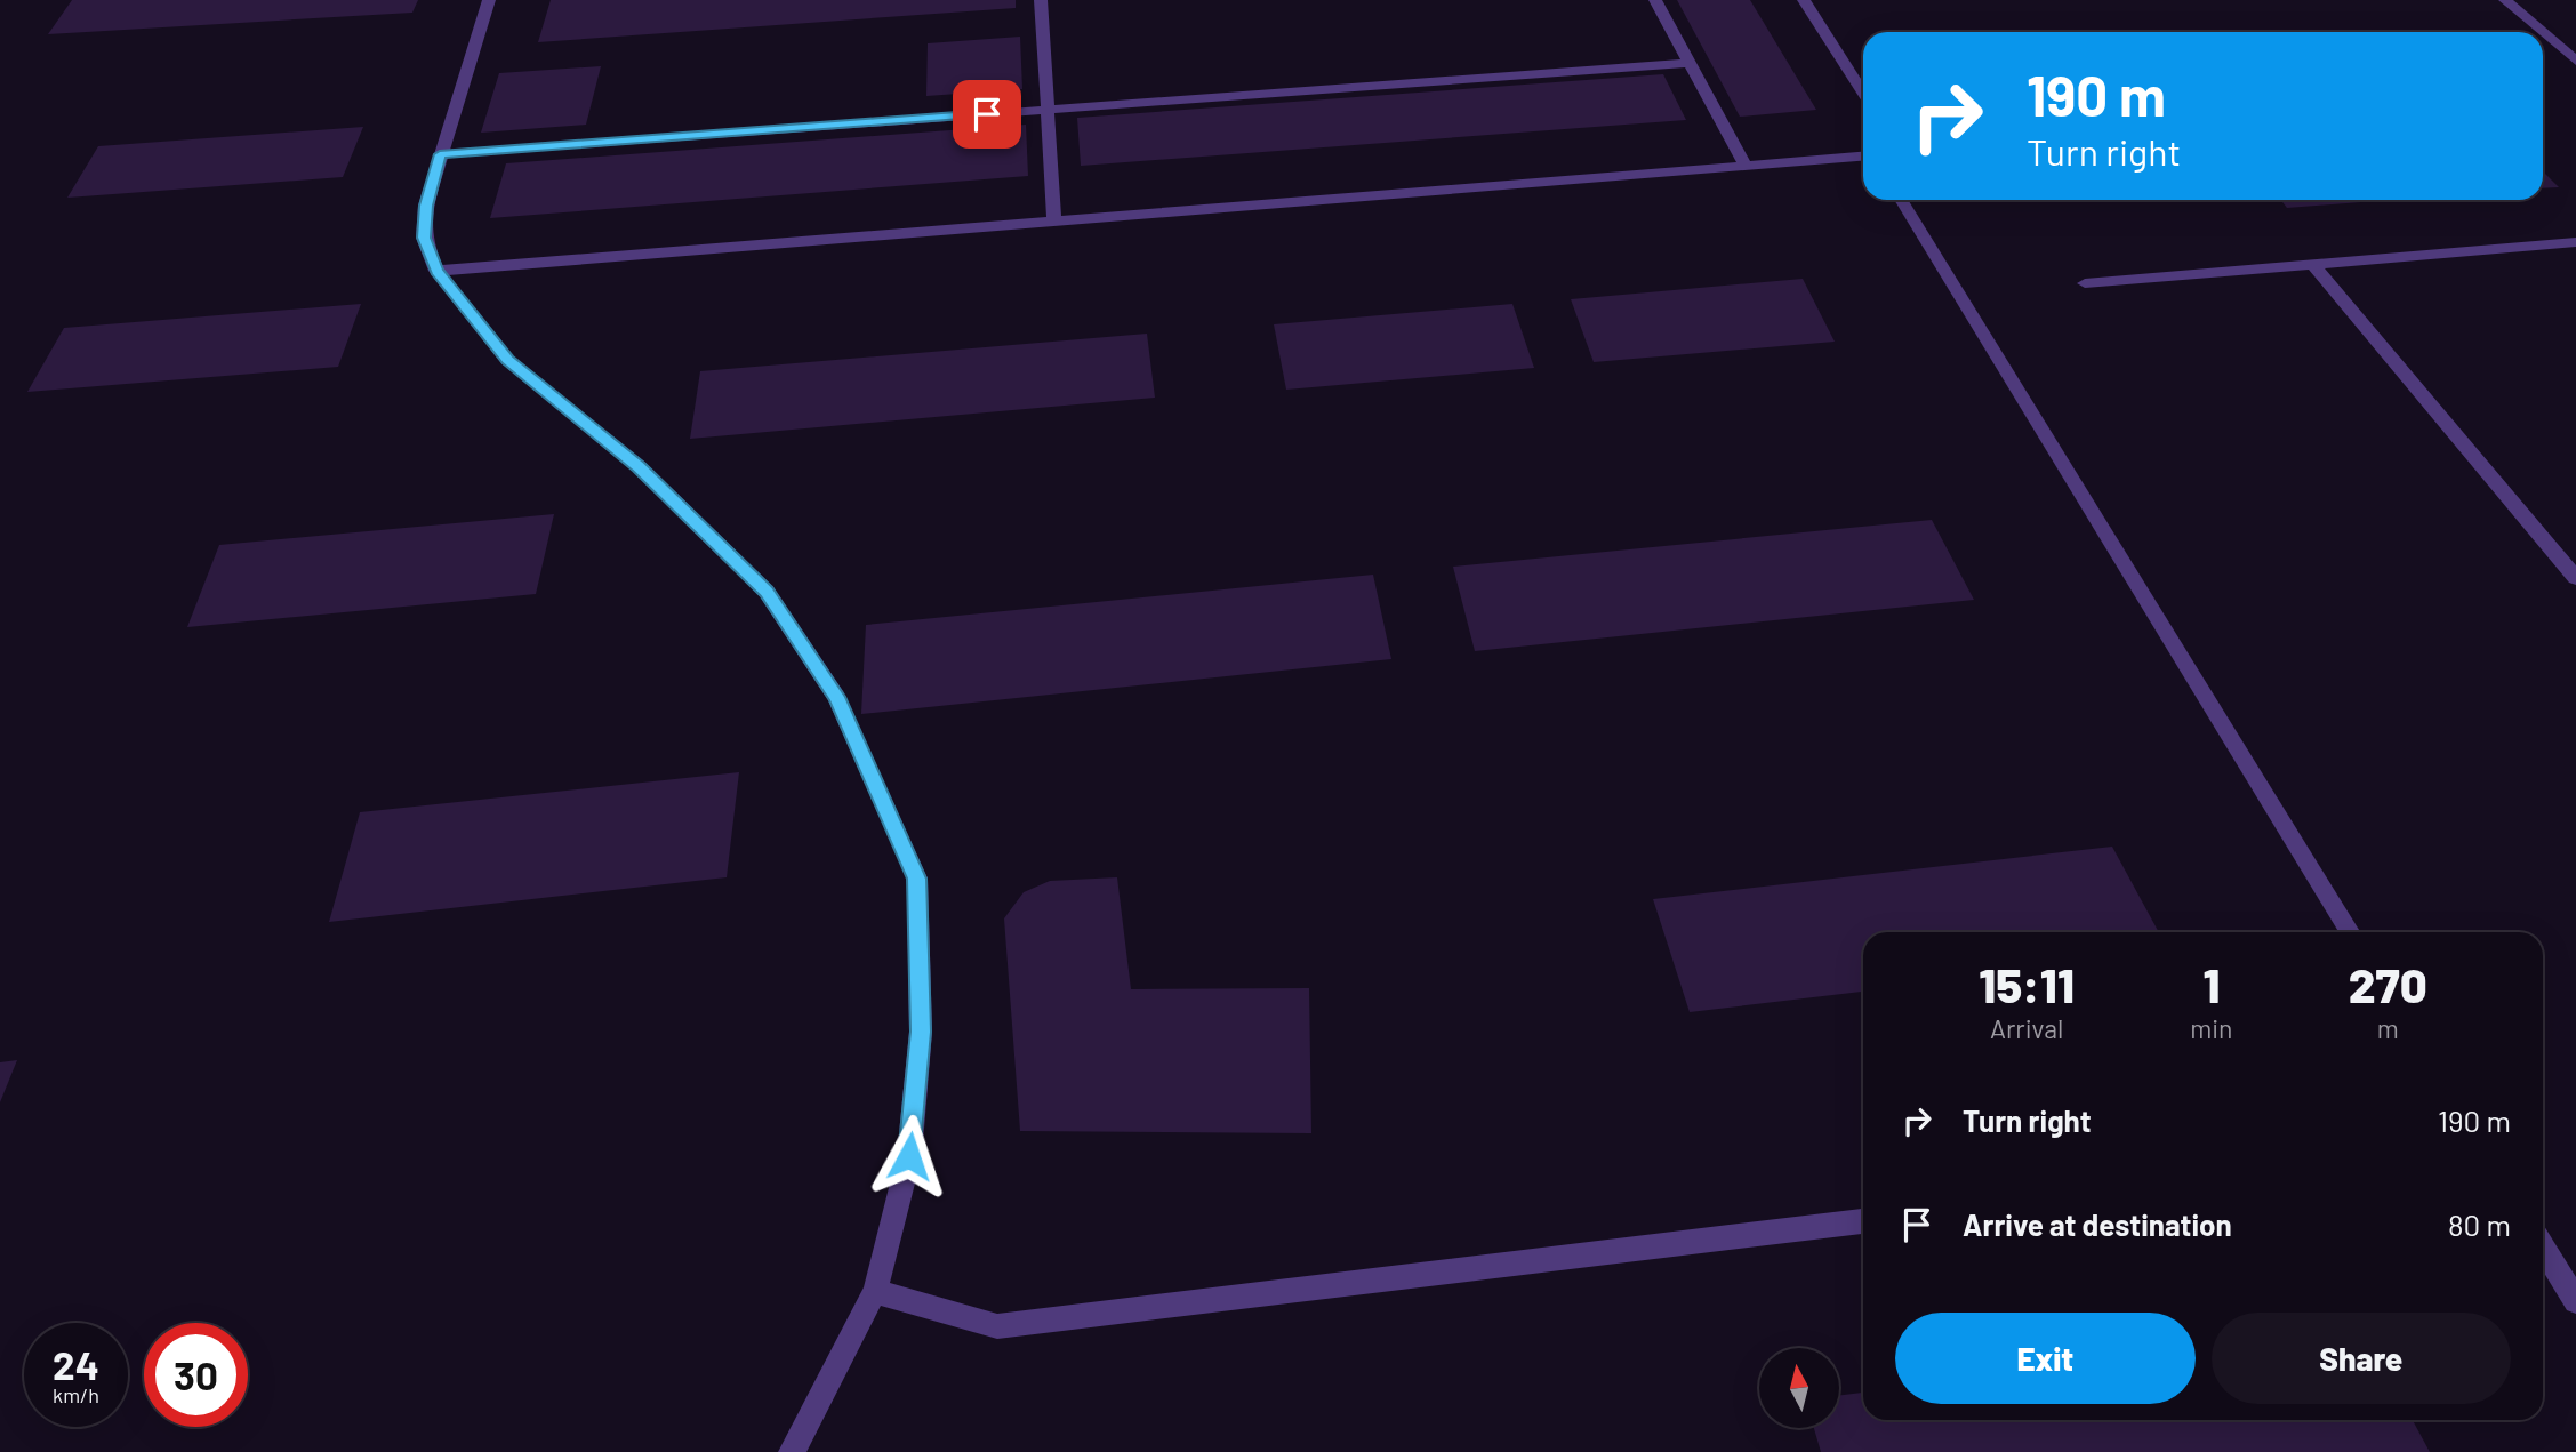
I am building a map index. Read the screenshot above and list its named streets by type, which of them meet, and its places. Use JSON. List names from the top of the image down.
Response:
{
  "north": "top",
  "page": {
    "turn": ["190 m", "Turn right"],
    "eta": [
      "15:11",
      "Arrival",
      "1",
      "min",
      "270",
      "m"
    ],
    "list": [
      {
        "name": "Turn right",
        "value": "190 m"
      },
      {
        "name": "Arrive at destination",
        "value": "80 m"
      }
    ],
    "buttons": ["Exit", "Share"],
    "speed": "24 km/h",
    "limit": "30"
  }
}
